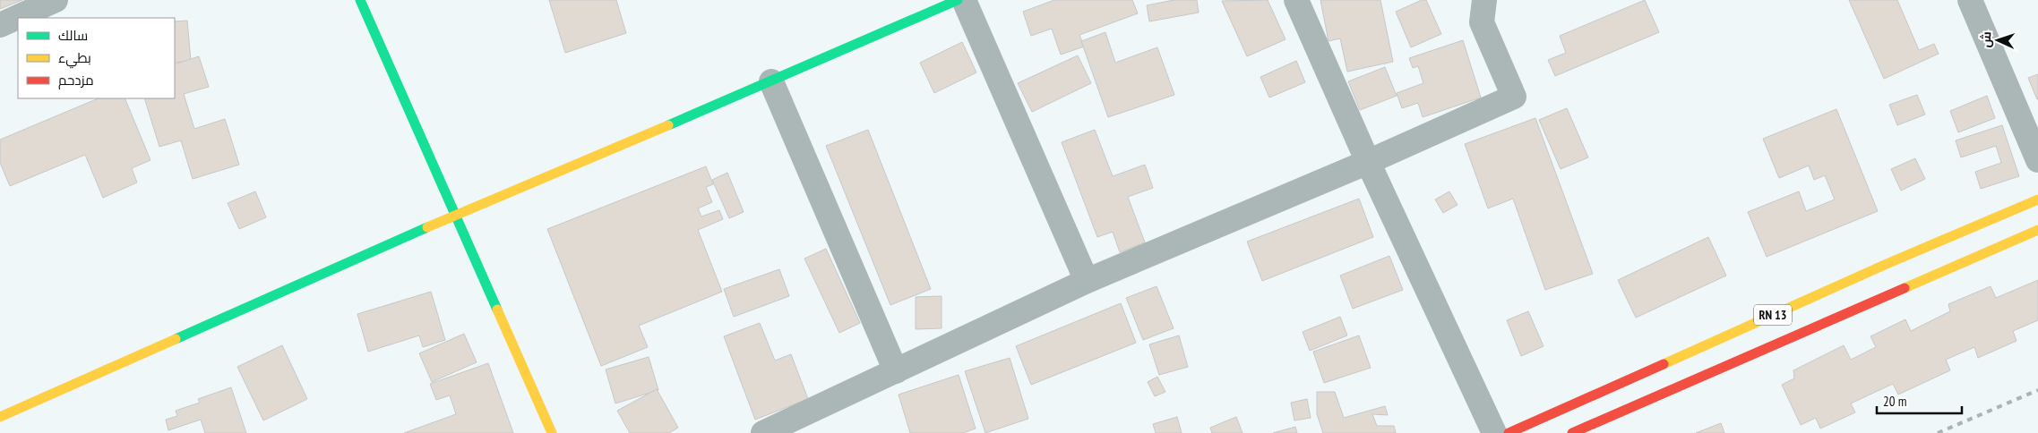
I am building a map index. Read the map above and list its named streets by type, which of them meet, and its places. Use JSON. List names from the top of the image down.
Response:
{
  "streets": {
    "main road": ["RN 13"]
  },
  "legend": ["سالك", "بطيء", "مزدحم"],
  "scale_bar": "20 m",
  "north": "left"
}
